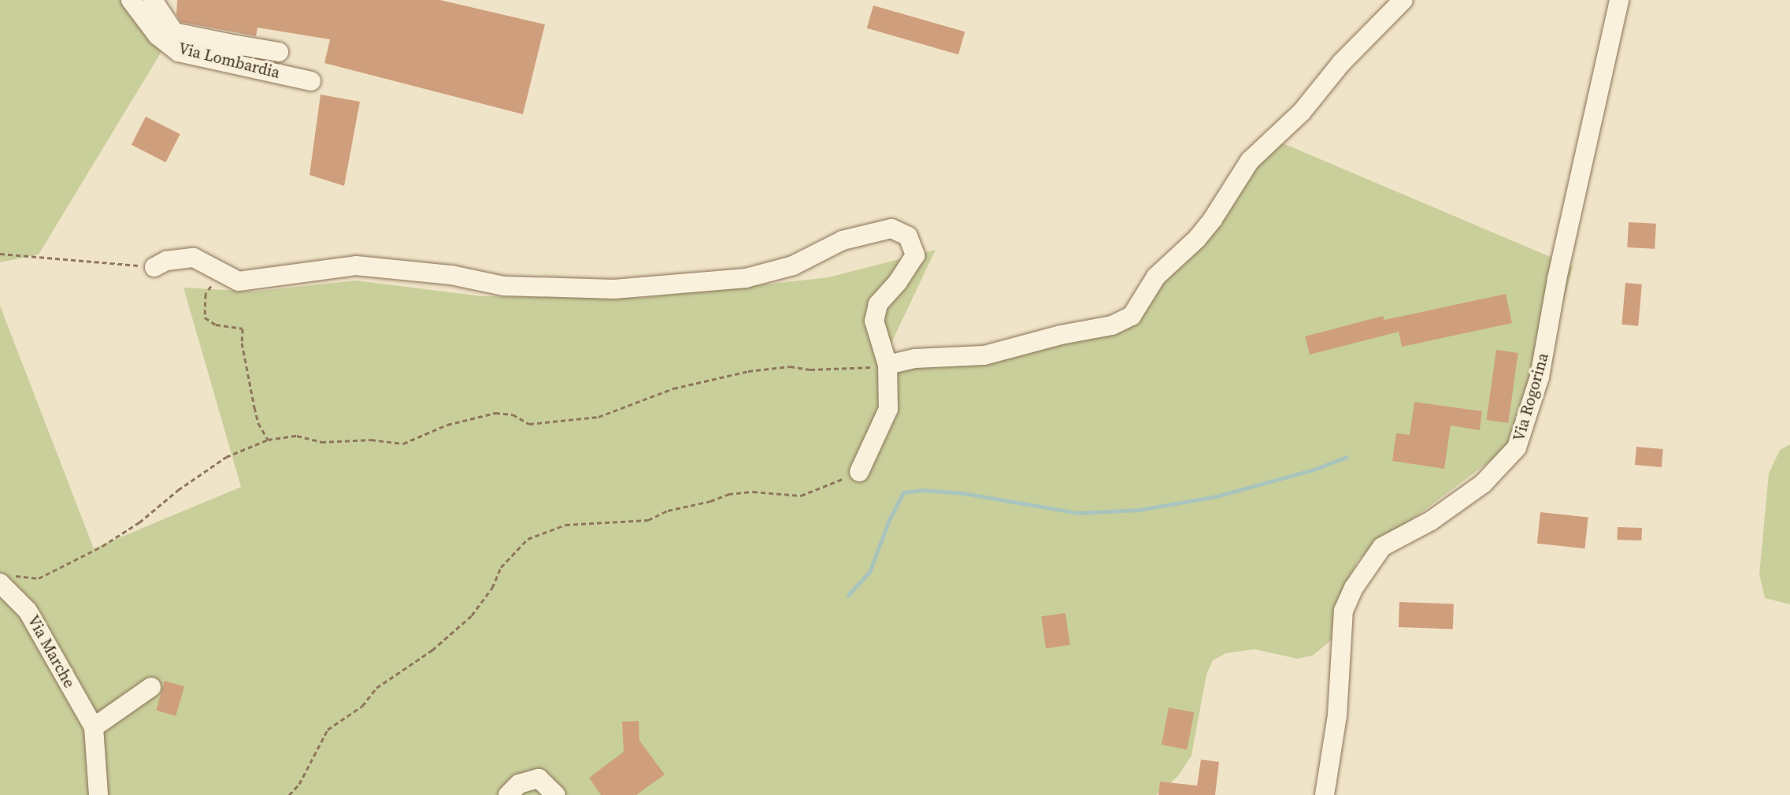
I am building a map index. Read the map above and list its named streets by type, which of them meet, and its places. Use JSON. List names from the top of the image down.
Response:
{
  "streets": {
    "street": ["Via Lombardia", "Via Rogorina", "Via Marche"]
  }
}
